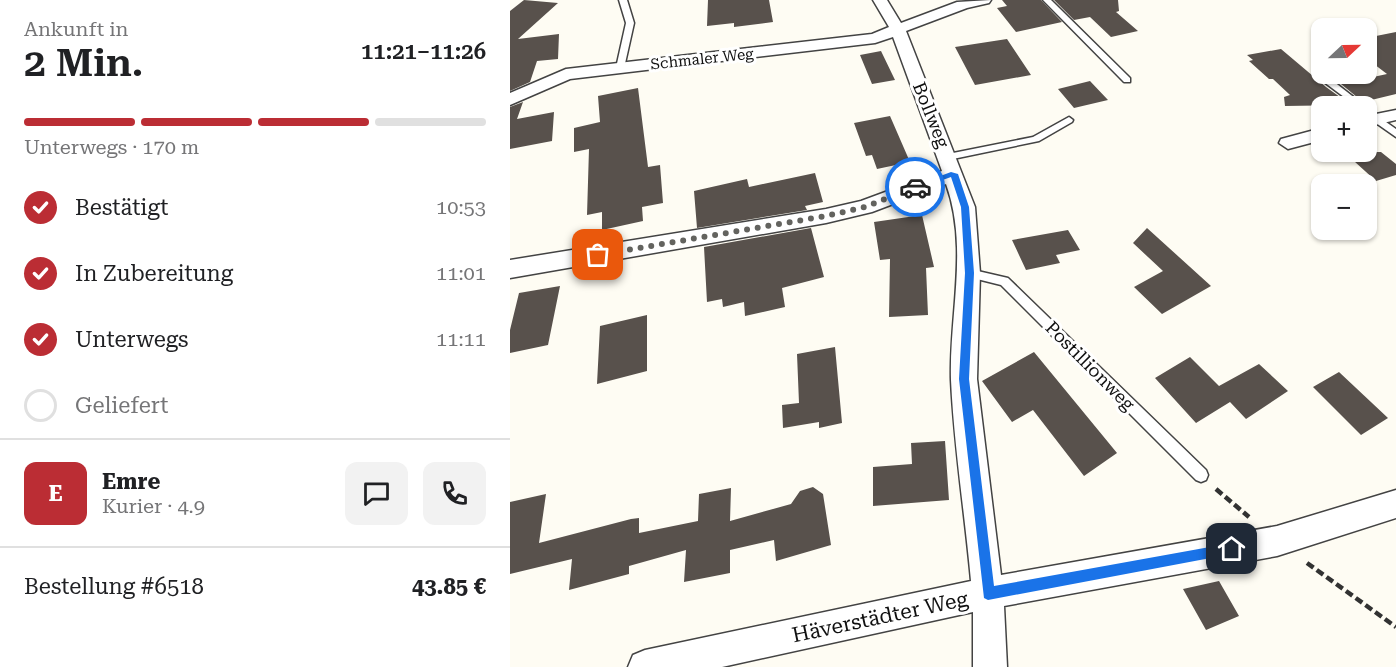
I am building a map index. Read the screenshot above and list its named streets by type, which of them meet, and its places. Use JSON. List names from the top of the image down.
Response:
{
  "streets": {
    "street": ["Schmaler Weg", "Bollweg", "Häverstädter Weg"],
    "lane": ["Postillionweg"]
  },
  "crossings": [
    ["Schmaler Weg", "Bollweg"],
    ["Bollweg", "Postillionweg"],
    ["Bollweg", "Häverstädter Weg"]
  ],
  "north": "right",
  "page": {
    "heading": ["2 Min.", "Ankunft in", "11:21–11:26"],
    "panel": [
      "Emre",
      "Kurier · 4.9",
      "Bestellung #6518",
      "43.85 €"
    ],
    "map_buttons": ["+", "−"],
    "bar": "Unterwegs · 170 m",
    "list": [
      ["Bestätigt", "10:53"],
      ["In Zubereitung", "11:01"],
      ["Unterwegs", "11:11"],
      "Geliefert"
    ],
    "round": "E"
  }
}
